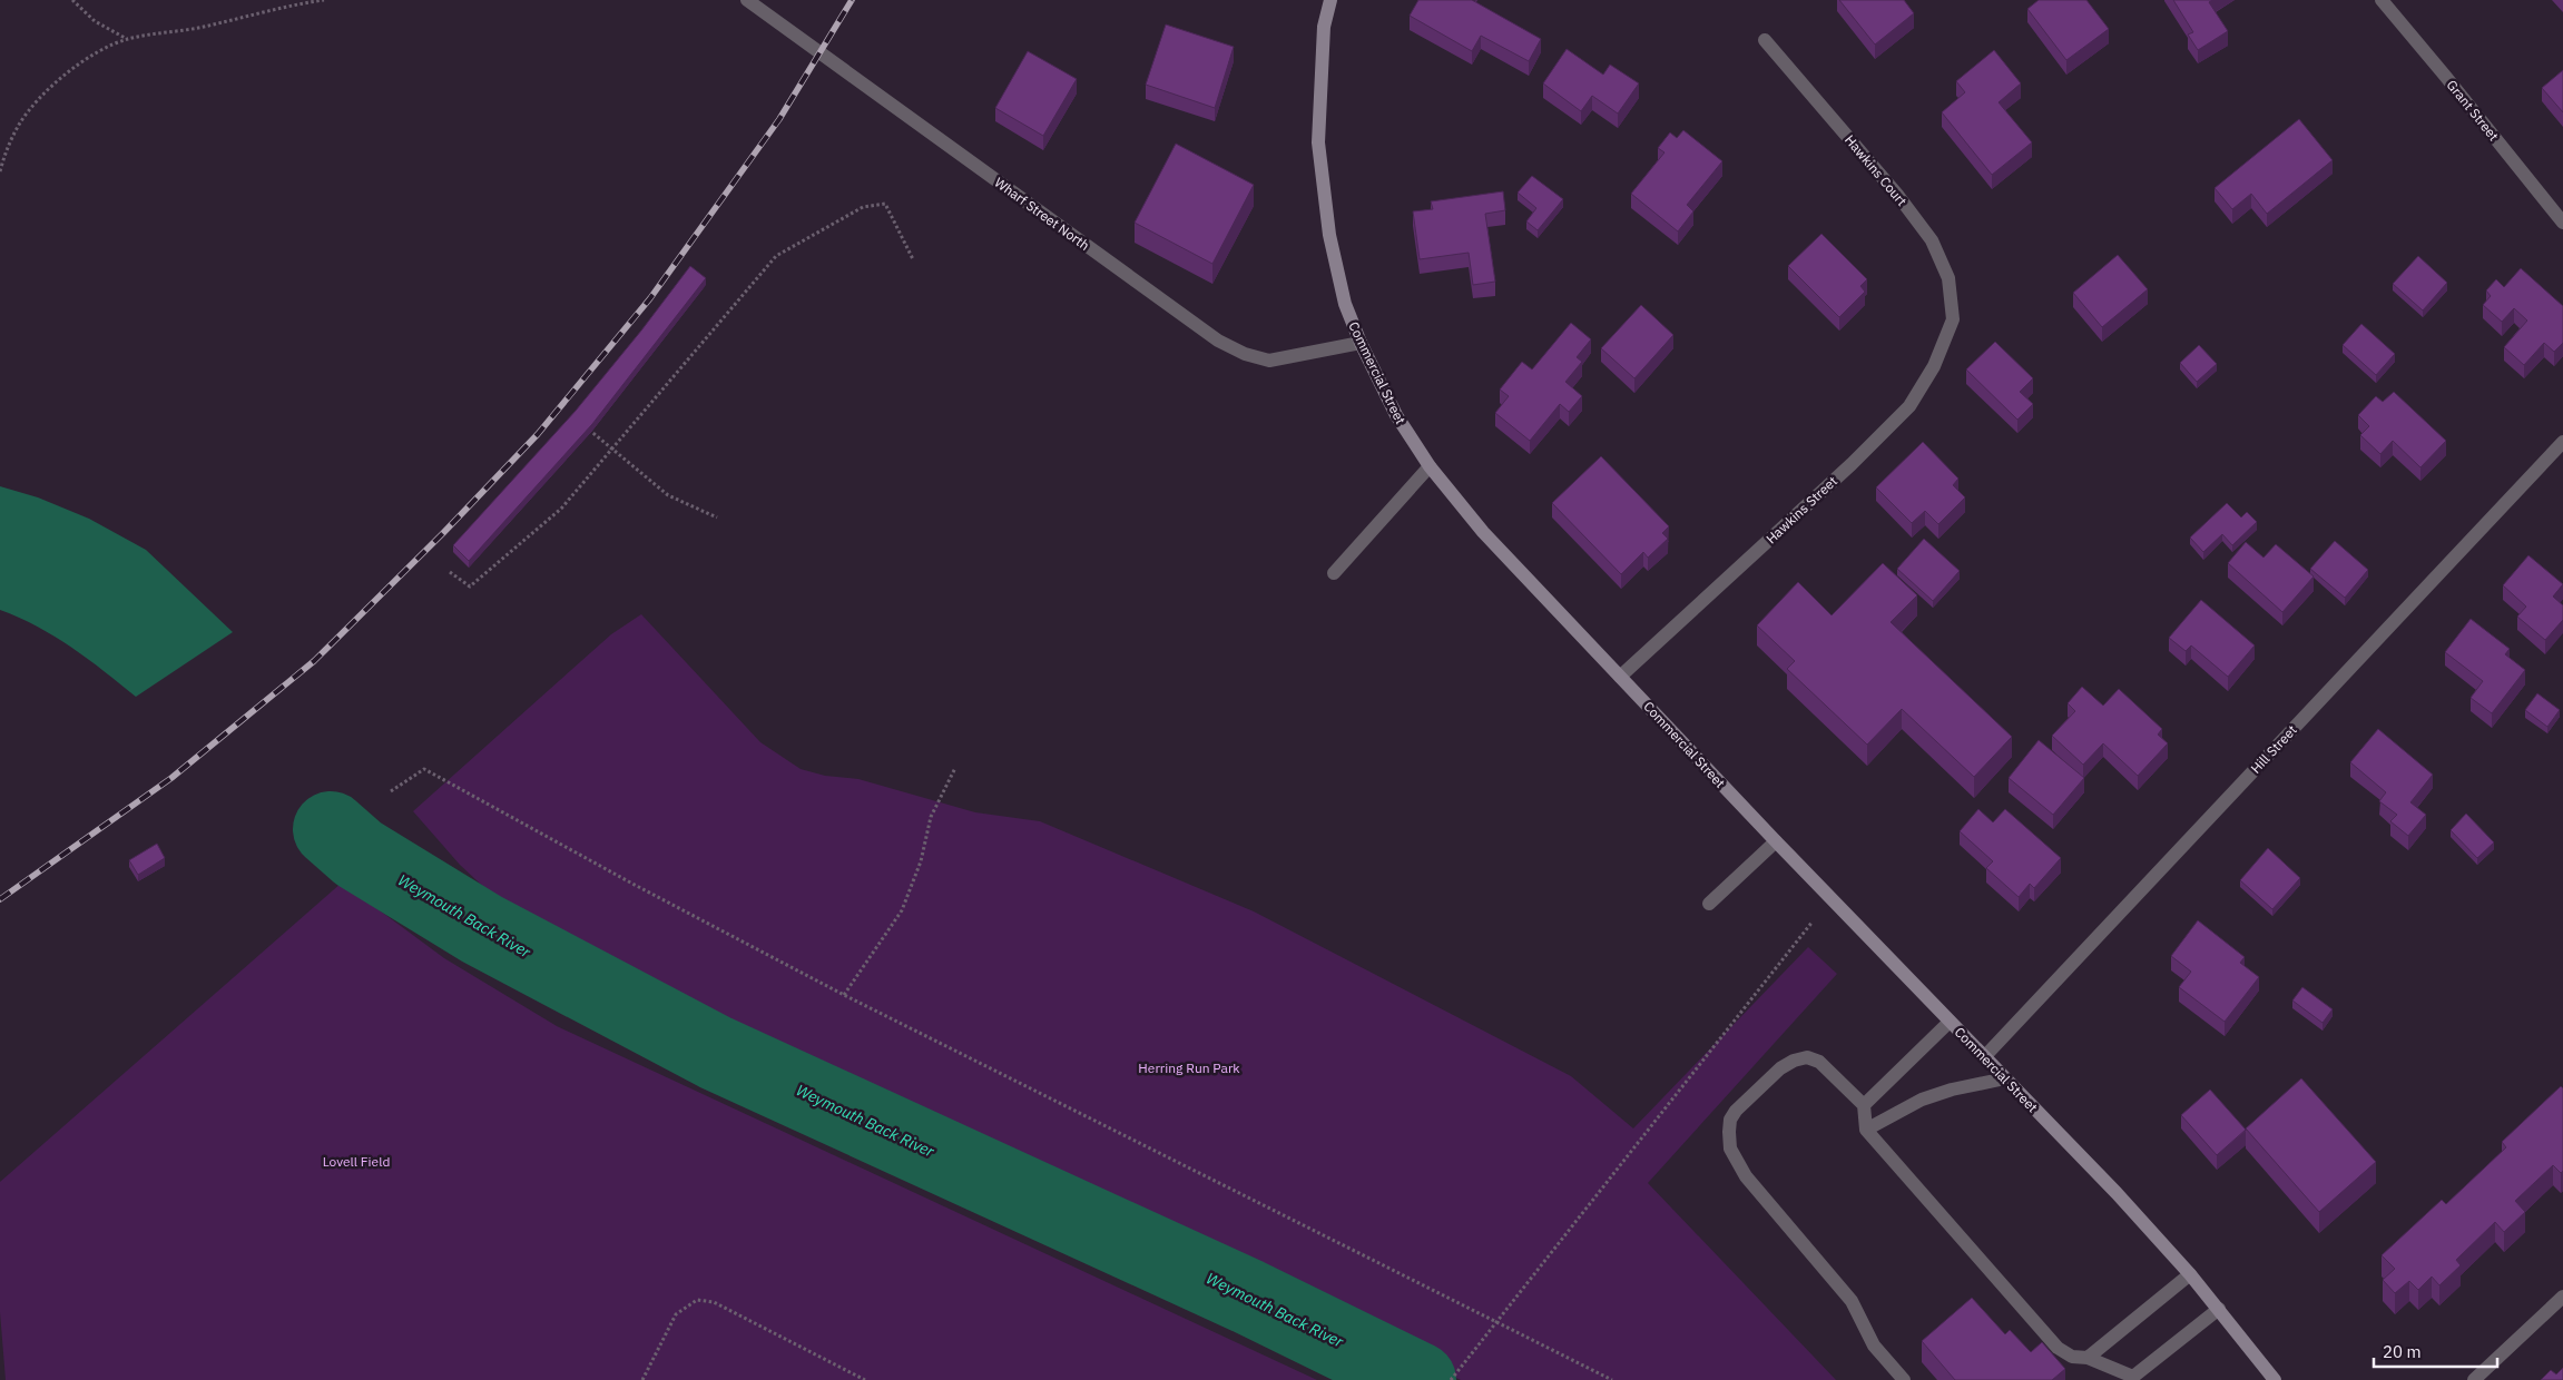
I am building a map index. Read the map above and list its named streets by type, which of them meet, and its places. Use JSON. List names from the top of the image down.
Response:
{
  "streets": {
    "main road": ["Commercial Street"],
    "street": [
      "Grant Street",
      "Hawkins Court",
      "Wharf Street North",
      "Hawkins Street",
      "Hill Street"
    ]
  },
  "crossings": [
    ["Hawkins Court", "Hawkins Street"],
    ["Wharf Street North", "Commercial Street"],
    ["Commercial Street", "Hawkins Street"],
    ["Commercial Street", "Hill Street"]
  ],
  "water": ["Weymouth Back River"],
  "parks": ["Herring Run Park", "Lovell Field"],
  "scale_bar": "20 m"
}
